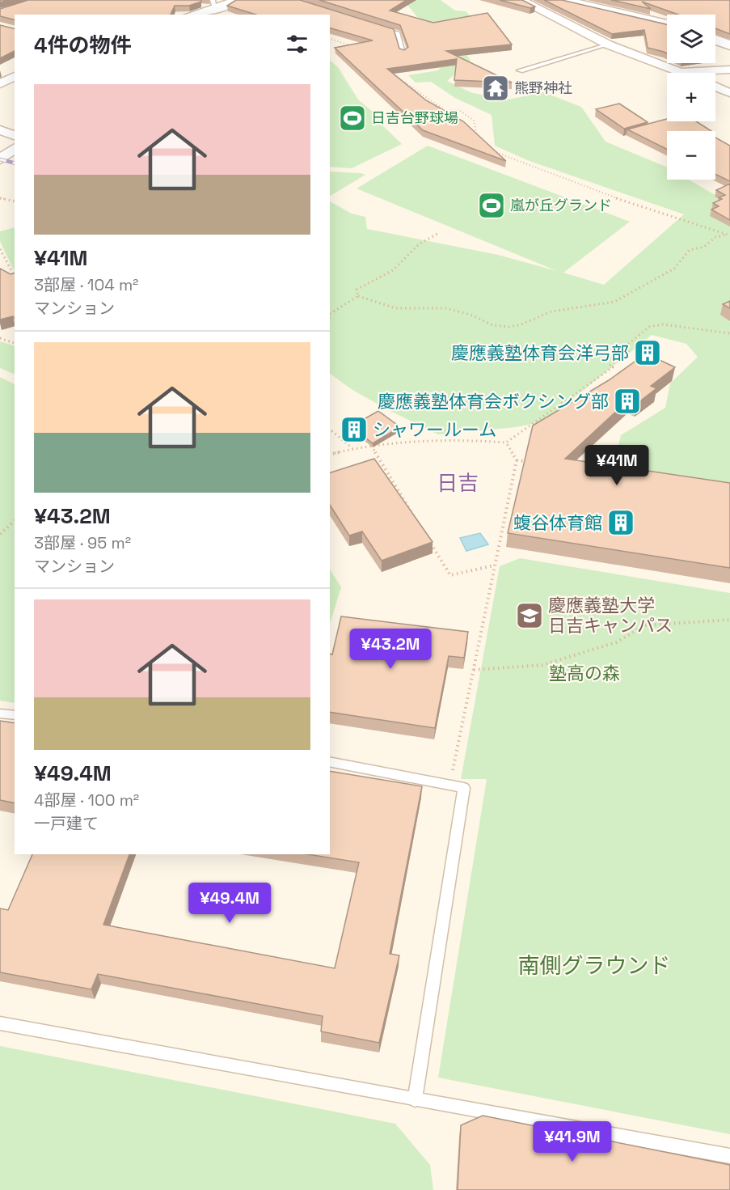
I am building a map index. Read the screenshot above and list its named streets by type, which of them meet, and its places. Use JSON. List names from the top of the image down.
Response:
{
  "districts": ["日吉"],
  "parks": ["塾高の森", "南側グラウンド"],
  "places": {
    "temple": ["熊野神社"],
    "sports": ["日吉台野球場", "嵐が丘グランド"],
    "building": [
      "慶應義塾体育会洋弓部",
      "慶應義塾体育会ボクシング部",
      "シャワールーム",
      "蝮谷体育館"
    ],
    "school or university": ["慶應義塾大学 日吉キャンパス"]
  },
  "page": {
    "map_buttons": ["+", "−"],
    "heading": "4件の物件",
    "list": [
      {
        "name": "¥41M",
        "note": "3部屋 · 104 m² · マンション"
      },
      {
        "name": "¥43.2M",
        "note": "3部屋 · 95 m² · マンション"
      },
      {
        "name": "¥49.4M",
        "note": "4部屋 · 100 m² · 一戸建て"
      }
    ],
    "price": [
      "¥41M",
      "¥43.2M",
      "¥49.4M",
      "¥41.9M"
    ]
  }
}
